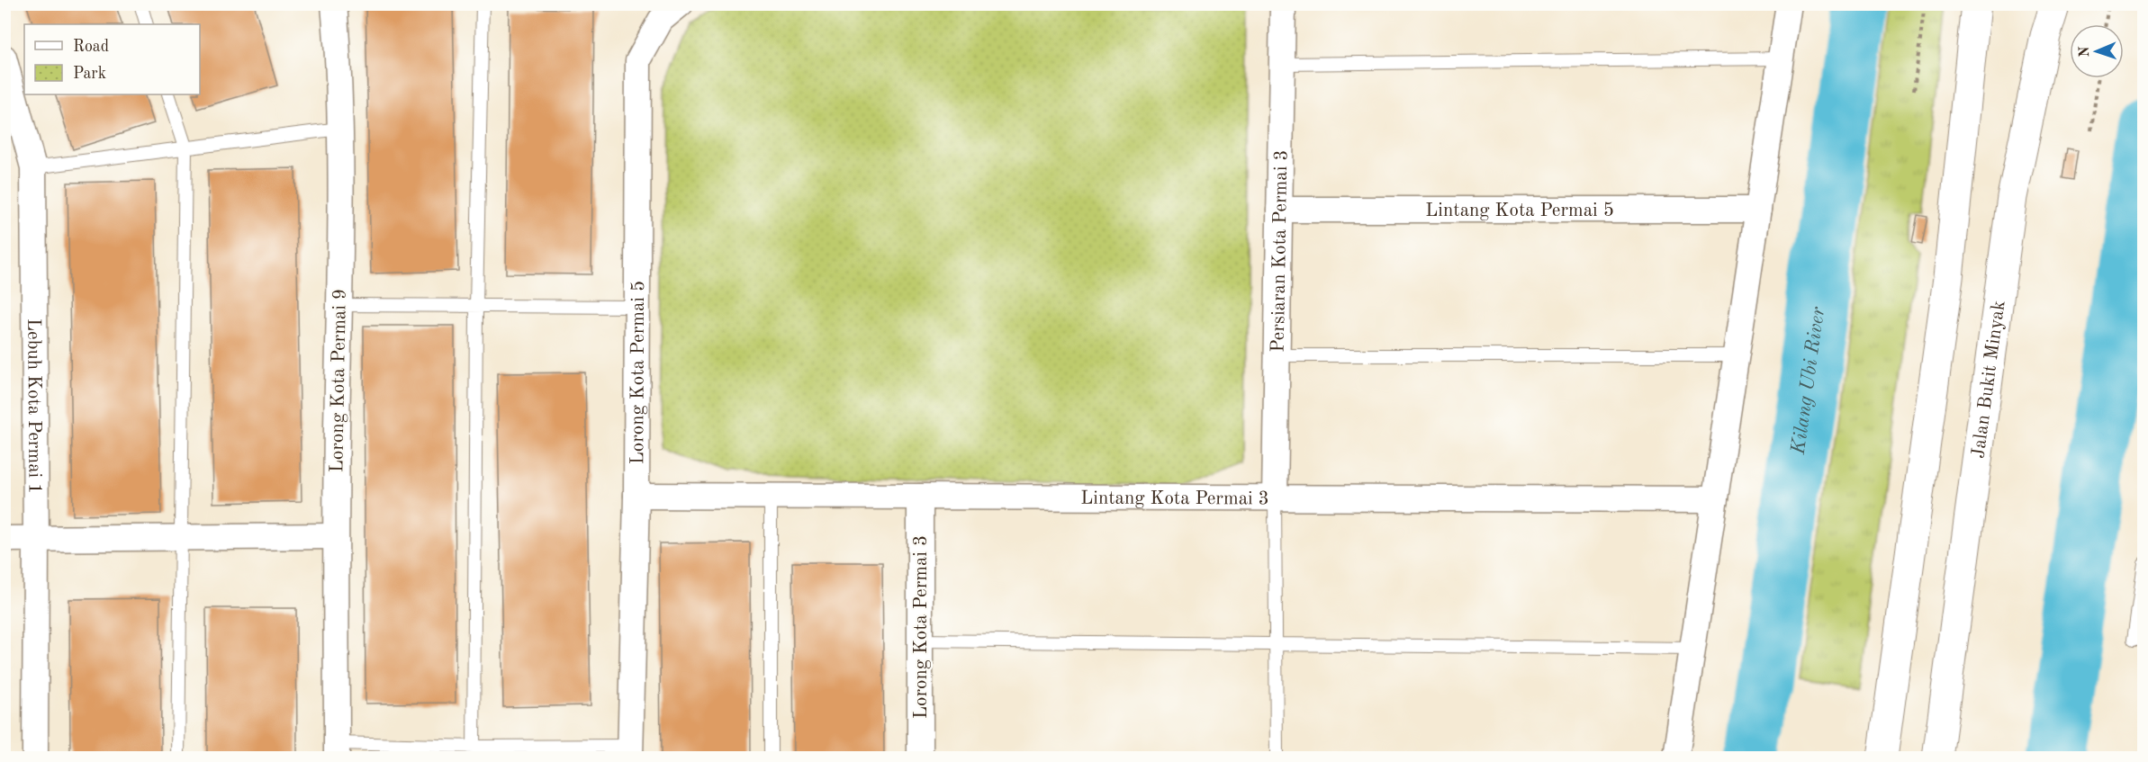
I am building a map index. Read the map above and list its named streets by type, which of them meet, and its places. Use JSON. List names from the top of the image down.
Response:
{
  "streets": {
    "main road": ["Jalan Bukit Minyak"],
    "street": [
      "Lintang Kota Permai 5",
      "Persiaran Kota Permai 3",
      "Lorong Kota Permai 5",
      "Lorong Kota Permai 9",
      "Lebuh Kota Permai 1",
      "Lintang Kota Permai 3",
      "Lorong Kota Permai 3"
    ]
  },
  "crossings": [
    ["Lintang Kota Permai 5", "Persiaran Kota Permai 3"],
    ["Persiaran Kota Permai 3", "Lintang Kota Permai 3"],
    ["Lorong Kota Permai 5", "Lintang Kota Permai 3"],
    ["Lintang Kota Permai 3", "Lorong Kota Permai 3"]
  ],
  "water": ["Kilang Ubi River"],
  "legend": ["Road", "Park"],
  "north": "left"
}
